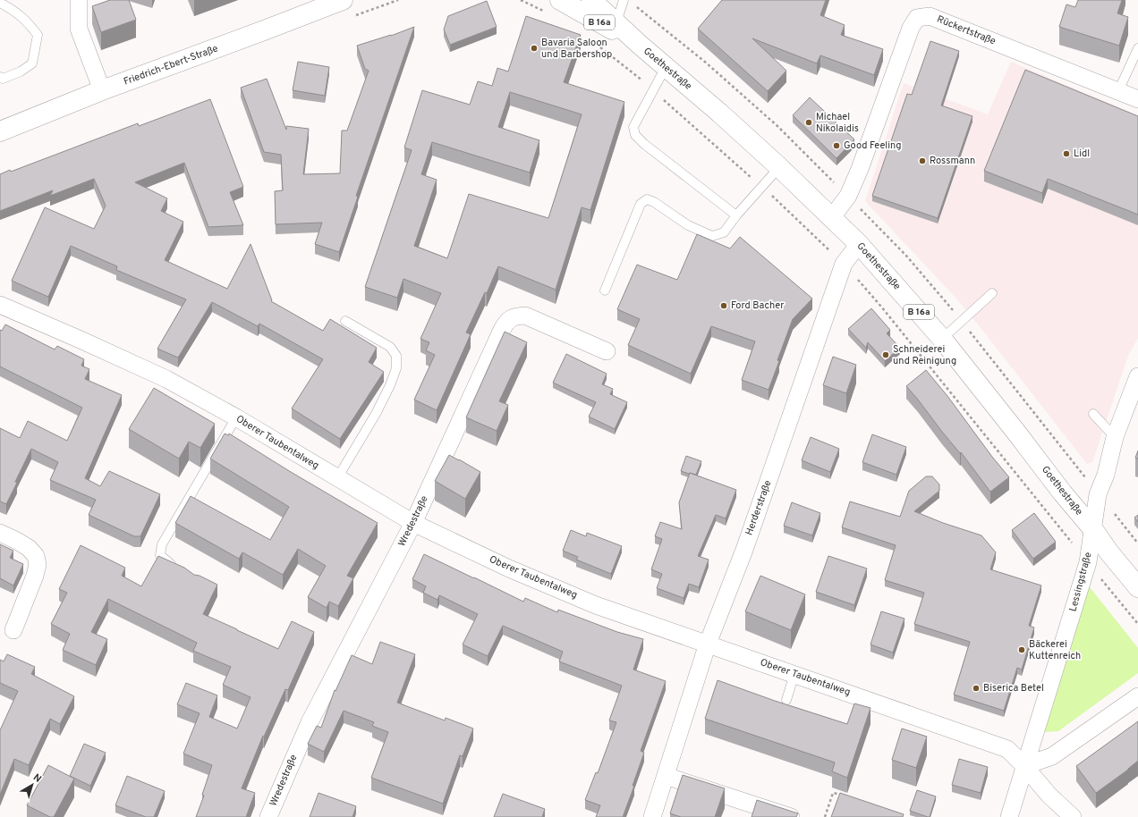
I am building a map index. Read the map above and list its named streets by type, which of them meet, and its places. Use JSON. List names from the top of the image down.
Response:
{
  "streets": {
    "main road": ["B 16a", "Friedrich-Ebert-Straße", "Goethestraße"],
    "street": [
      "Rückertstraße",
      "Oberer Taubentalweg",
      "Herderstraße",
      "Wredestraße",
      "Lessingstraße"
    ]
  },
  "crossings": [
    ["Rückertstraße", "Goethestraße"],
    ["Goethestraße", "Herderstraße"],
    ["Goethestraße", "Lessingstraße"],
    ["Oberer Taubentalweg", "Herderstraße"],
    ["Oberer Taubentalweg", "Wredestraße"],
    ["Oberer Taubentalweg", "Lessingstraße"]
  ],
  "places": [
    "Bavaria Saloon und Barbershop",
    "Michael Nikolaidis",
    "Good Feeling",
    "Lidl",
    "Rossmann",
    "Ford Bacher",
    "Schneiderei und Reinigung",
    "Bäckerei Kuttenreich",
    "Biserica Betel"
  ],
  "north": "top right"
}
